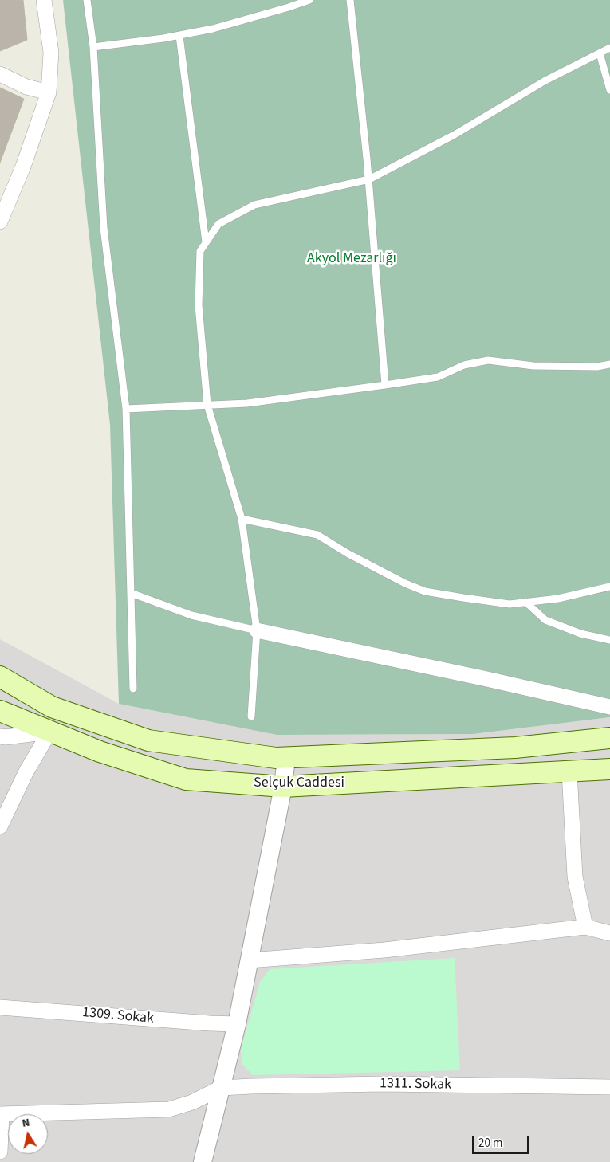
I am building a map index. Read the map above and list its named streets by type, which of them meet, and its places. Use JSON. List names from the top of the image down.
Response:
{
  "streets": {
    "main road": ["Selçuk Caddesi"],
    "street": ["1309. Sokak", "1311. Sokak"]
  },
  "parks": ["Akyol Mezarlığı"],
  "scale_bar": "20 m",
  "north": "top"
}
